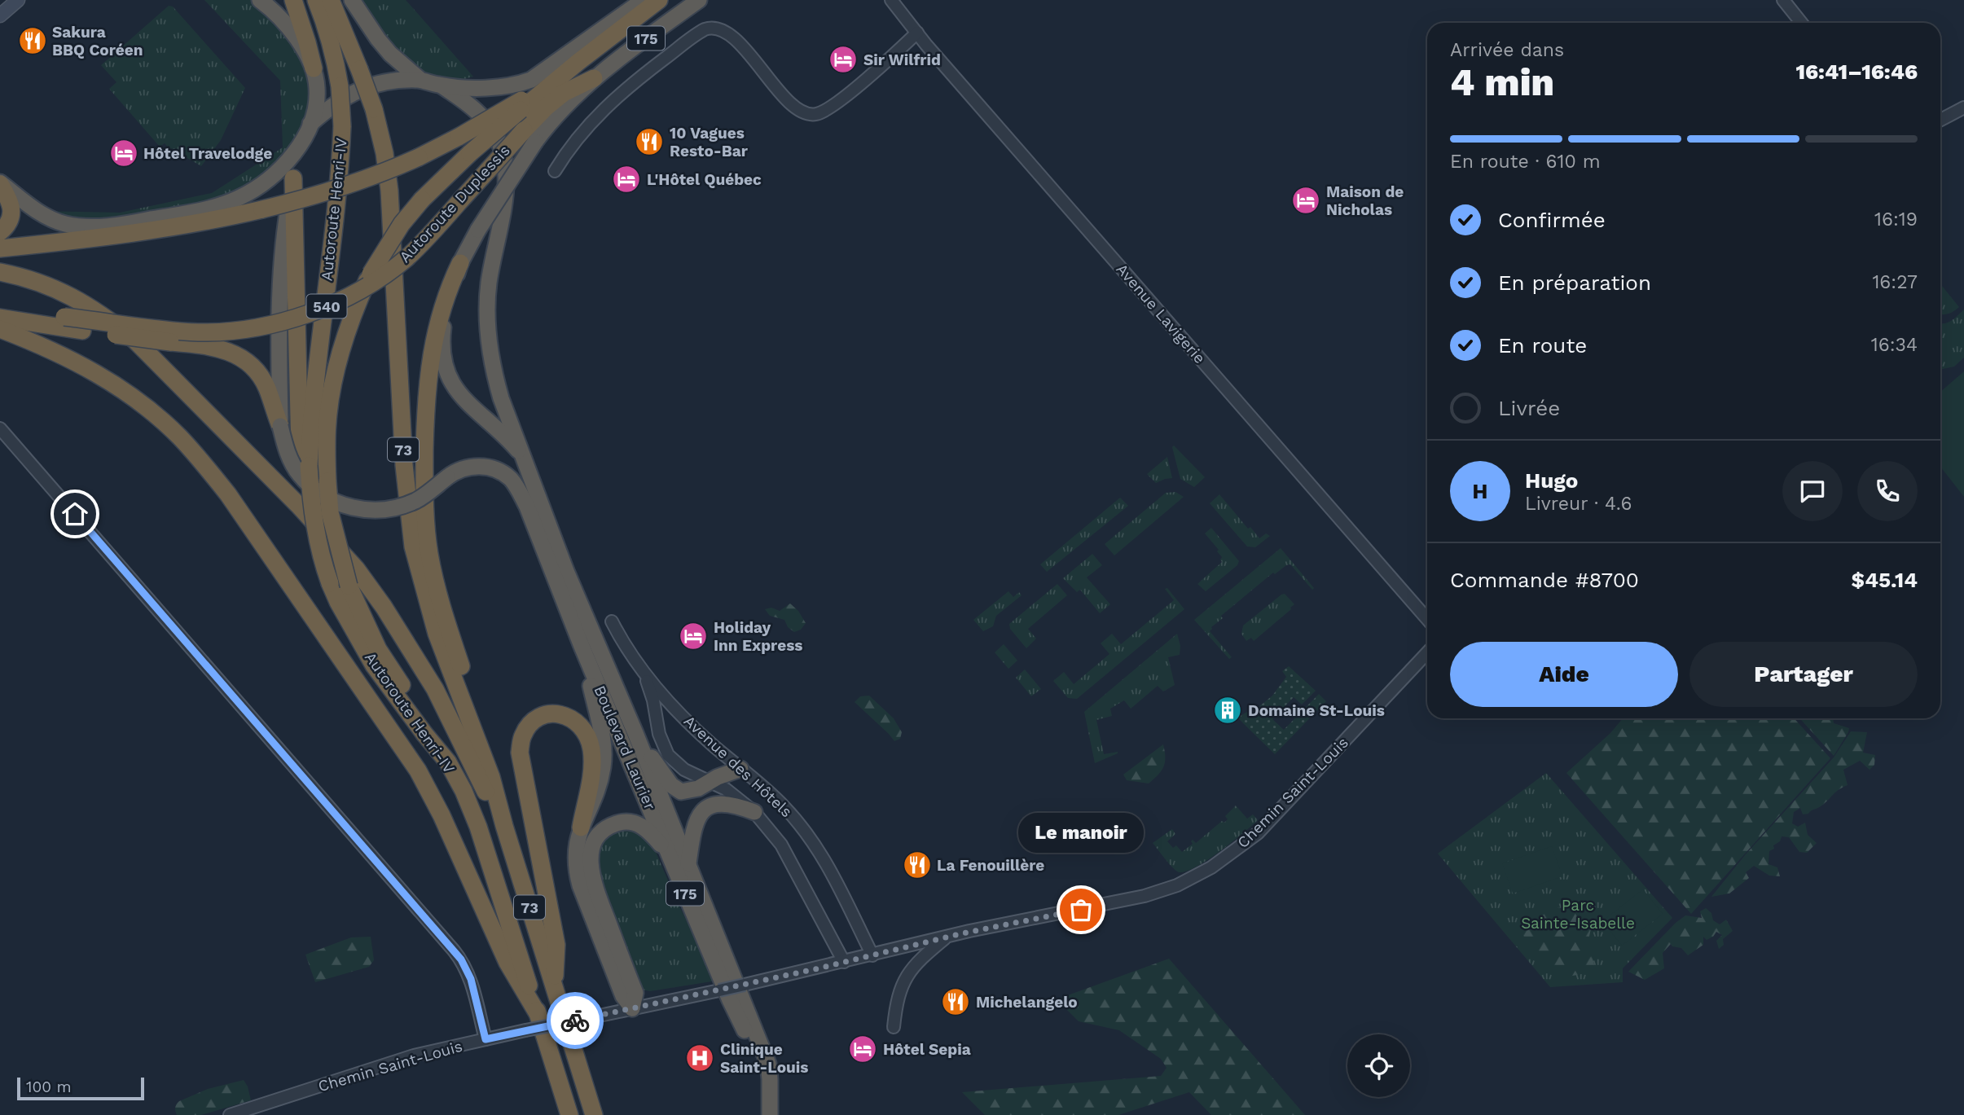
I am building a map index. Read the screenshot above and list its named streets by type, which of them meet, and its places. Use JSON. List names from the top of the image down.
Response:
{
  "streets": {
    "highway": [
      "175",
      "Autoroute Duplessis",
      "Autoroute Henri-IV",
      "540",
      "73",
      "Boulevard Laurier"
    ],
    "street": ["Avenue Lavigerie", "Avenue des Hôtels", "Chemin Saint-Louis"]
  },
  "crossings": [
    ["175", "Autoroute Duplessis"],
    ["Avenue des Hôtels", "Chemin Saint-Louis"]
  ],
  "parks": ["Parc Sainte-Isabelle"],
  "places": {
    "restaurant": [
      "Sakura BBQ Coréen",
      "10 Vagues Resto-Bar",
      "La Fenouillère",
      "Michelangelo"
    ],
    "hotel": [
      "Sir Wilfrid",
      "Hôtel Travelodge",
      "L'Hôtel Québec",
      "Maison de Nicholas",
      "Holiday Inn Express",
      "Hôtel Sepia"
    ],
    "building": ["Domaine St-Louis"],
    "other": ["Le manoir"],
    "hospital": ["Clinique Saint-Louis"]
  },
  "scale_bar": "100 m",
  "page": {
    "heading": ["4 min", "Arrivée dans", "16:41–16:46"],
    "panel": [
      "Hugo",
      "Livreur · 4.6",
      "Commande #8700",
      "$45.14"
    ],
    "bar": "En route · 610 m",
    "list": [
      ["Confirmée", "16:19"],
      ["En préparation", "16:27"],
      ["En route", "16:34"],
      "Livrée"
    ],
    "round": "H",
    "buttons": ["Aide", "Partager"],
    "bubble": "Le manoir",
    "scale": "100 m"
  }
}
